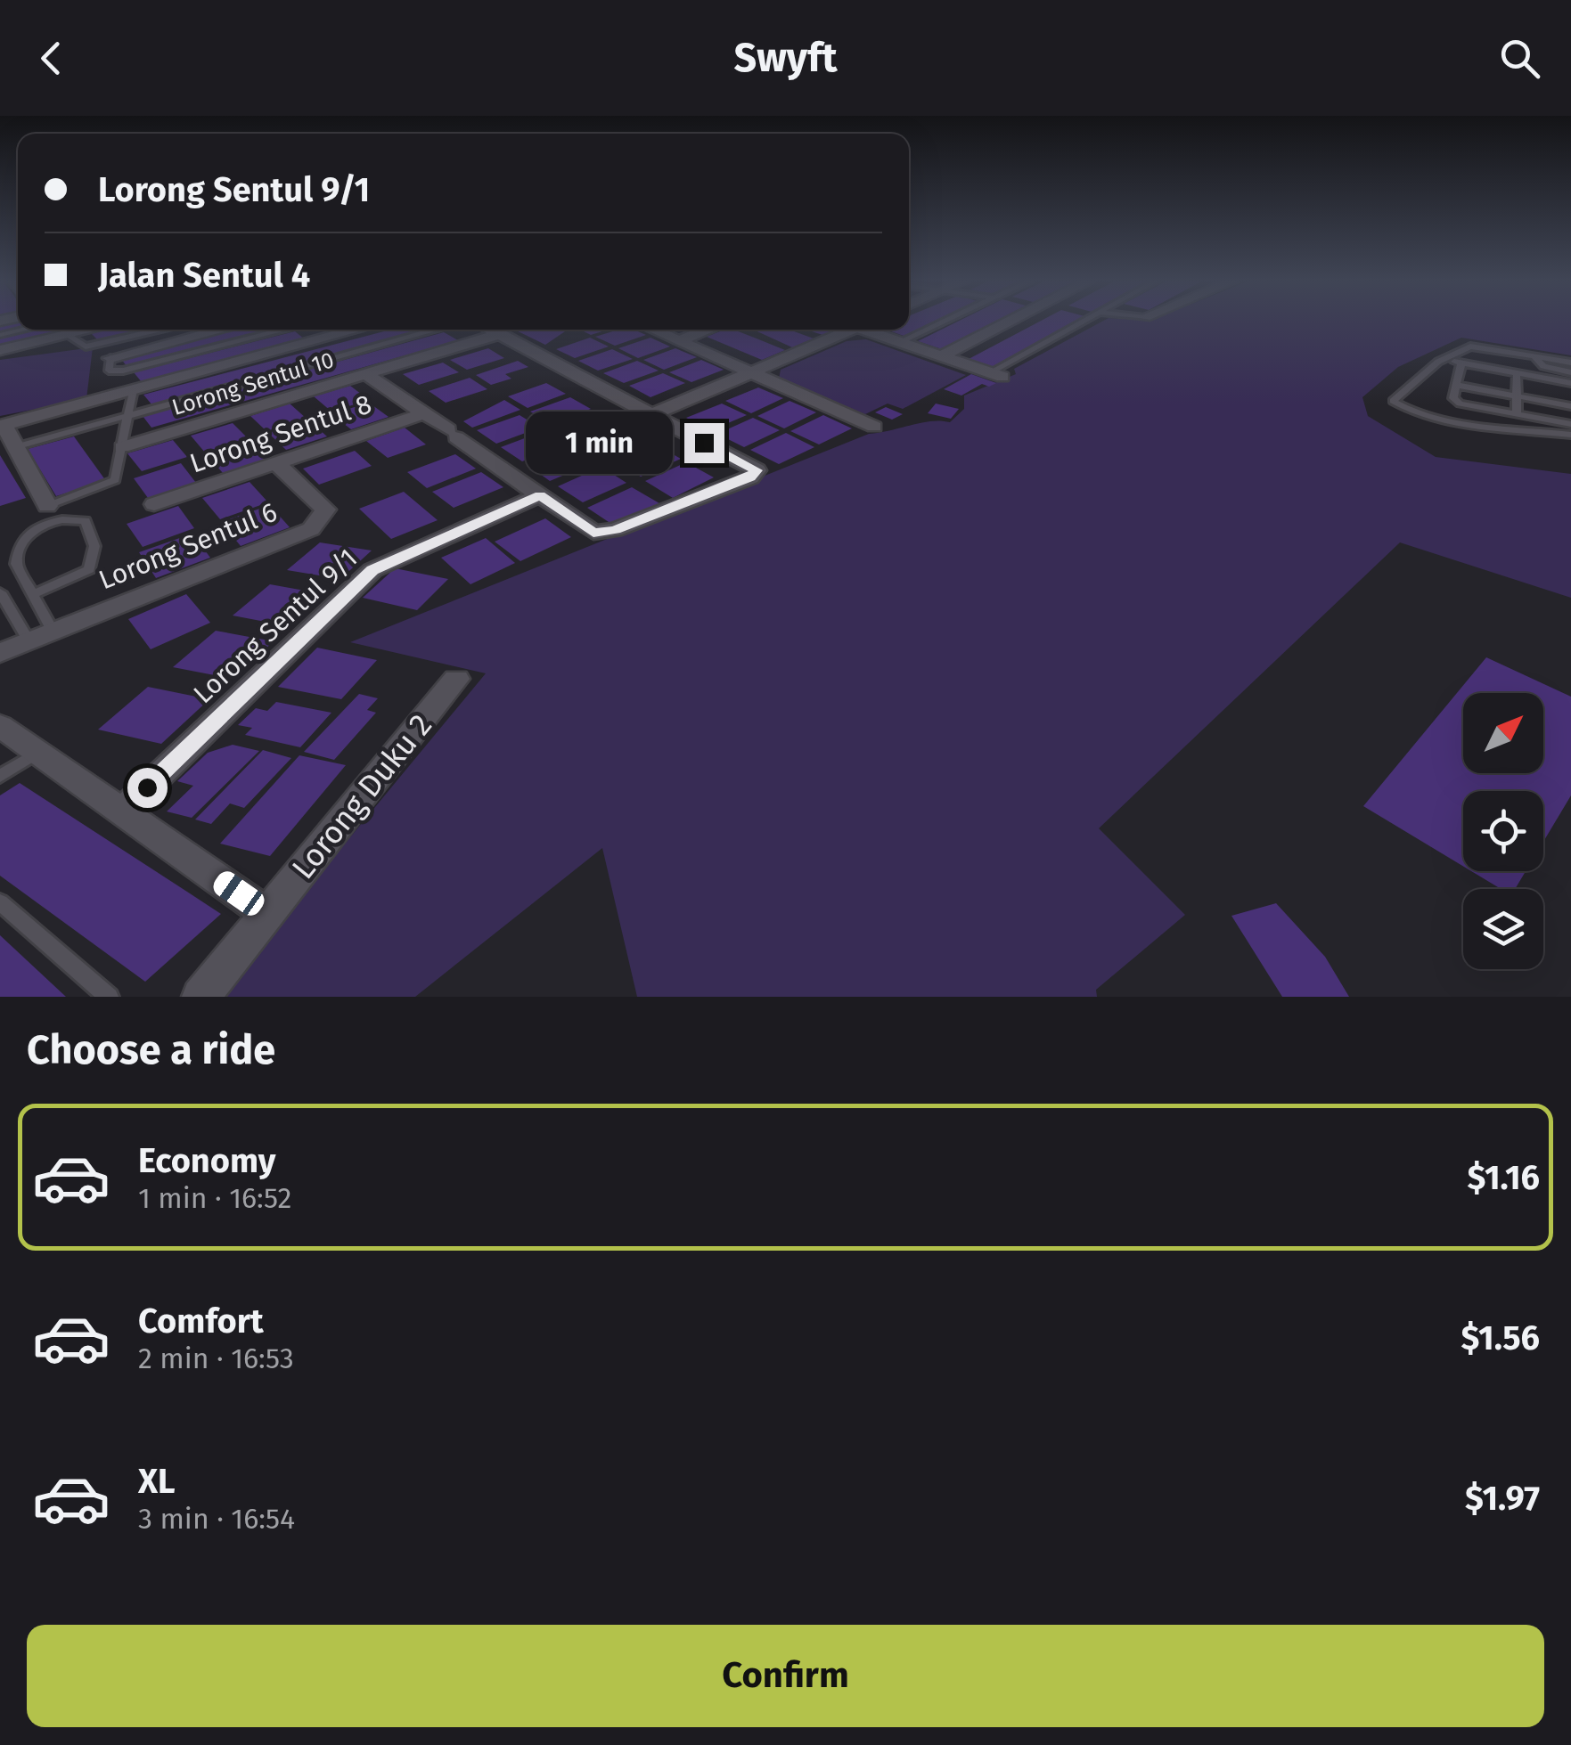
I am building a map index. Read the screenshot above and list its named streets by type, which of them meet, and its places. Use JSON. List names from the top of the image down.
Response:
{
  "streets": {
    "street": [
      "Lorong Sentul 10",
      "Lorong Sentul 8",
      "Lorong Sentul 6",
      "Lorong Sentul 9/1",
      "Lorong Duku 2"
    ]
  },
  "crossings": [
    ["Lorong Sentul 8", "Lorong Sentul 6"]
  ],
  "north": "top right",
  "page": {
    "header": "Swyft",
    "banner": ["Lorong Sentul 9/1", "Jalan Sentul 4"],
    "bubble": "1 min",
    "heading": "Choose a ride",
    "list": [
      {
        "name": "Economy",
        "note": "1 min · 16:52",
        "value": "$1.16"
      },
      {
        "name": "Comfort",
        "note": "2 min · 16:53",
        "value": "$1.56"
      },
      {
        "name": "XL",
        "note": "3 min · 16:54",
        "value": "$1.97"
      }
    ],
    "buttons": "Confirm"
  }
}
